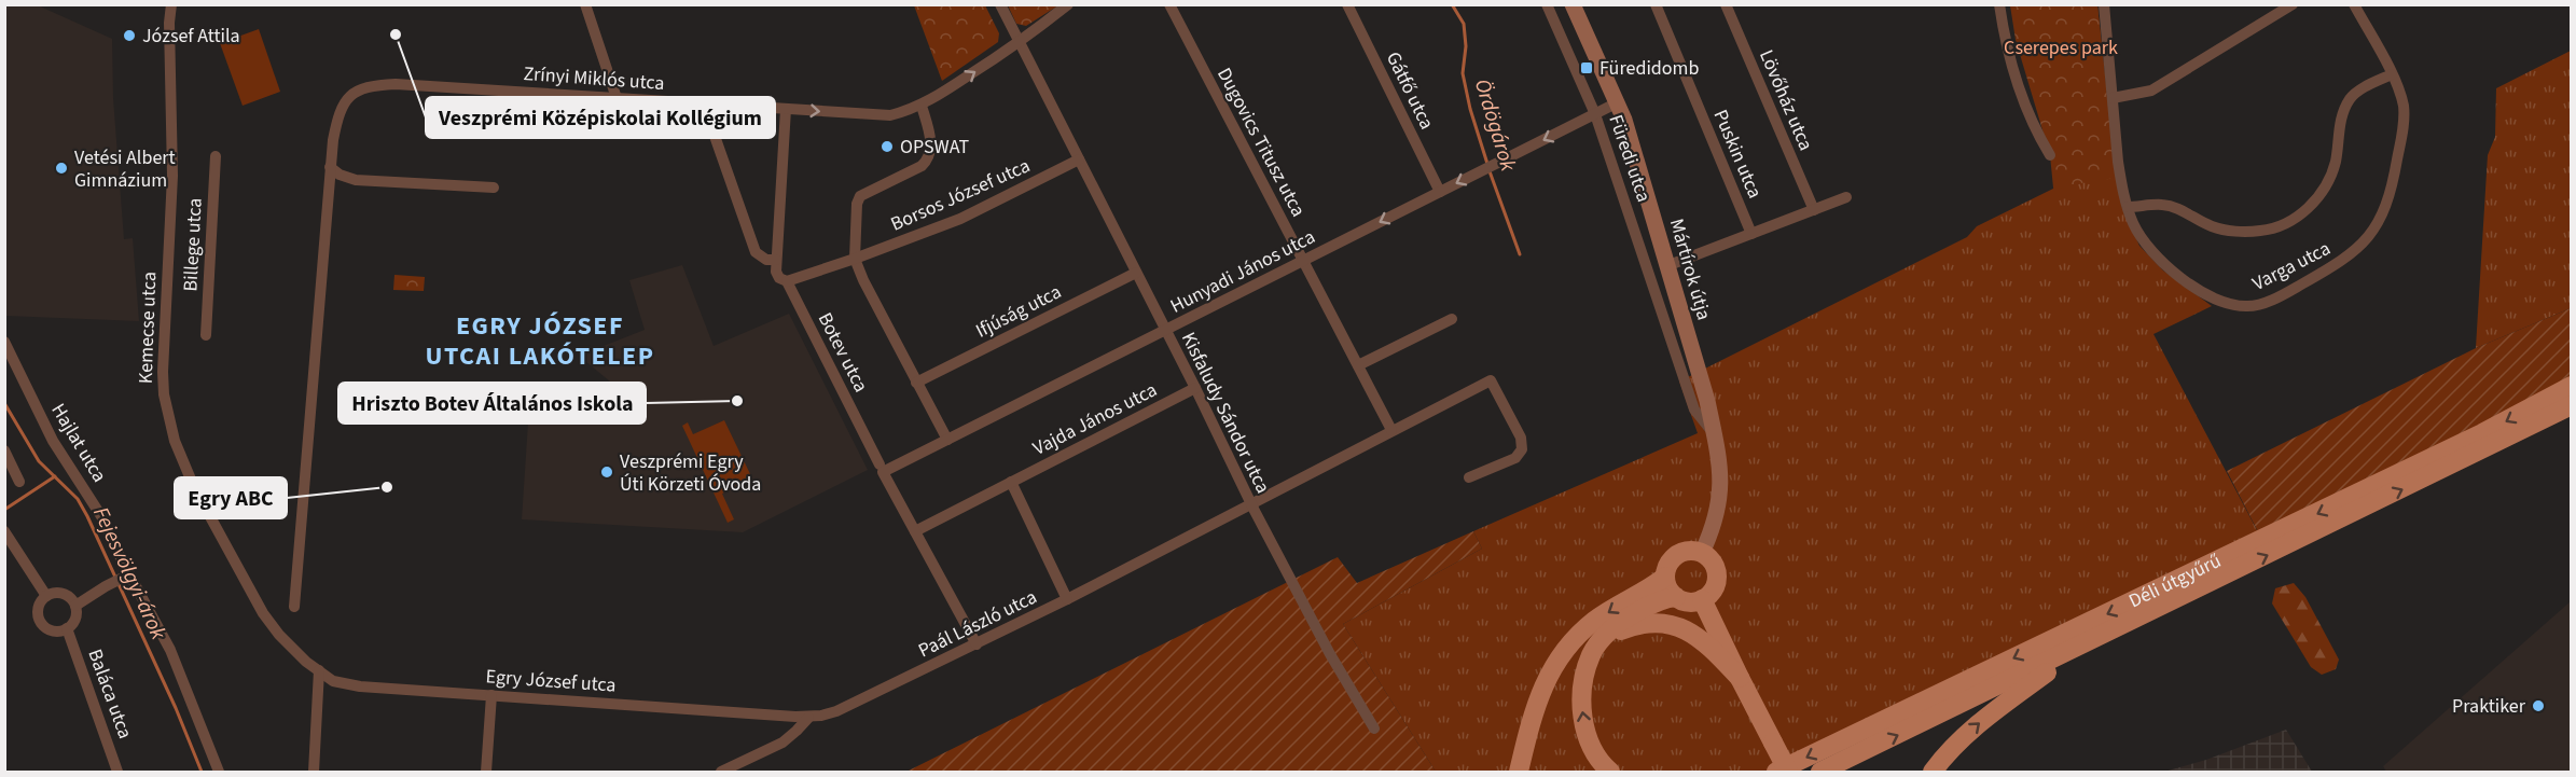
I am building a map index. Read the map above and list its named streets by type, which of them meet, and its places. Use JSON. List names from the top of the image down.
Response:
{
  "streets": {
    "main road": ["Déli útgyűrű"],
    "street": [
      "Zrínyi Miklós utca",
      "Gátfő utca",
      "Lövőház utca",
      "Dugovics Titusz utca",
      "Puskin utca",
      "Füredi utca",
      "Borsos József utca",
      "Billege utca",
      "Varga utca",
      "Mártírok útja",
      "Hunyadi János utca",
      "Ifjúság utca",
      "Kemecse utca",
      "Botev utca",
      "Kisfaludy Sándor utca",
      "Vajda János utca",
      "Hajlat utca",
      "Paál László utca",
      "Egry József utca",
      "Baláca utca"
    ]
  },
  "crossings": [
    ["Zrínyi Miklós utca", "Kisfaludy Sándor utca"],
    ["Gátfő utca", "Hunyadi János utca"],
    ["Dugovics Titusz utca", "Hunyadi János utca"],
    ["Füredi utca", "Mártírok útja"],
    ["Füredi utca", "Hunyadi János utca"],
    ["Borsos József utca", "Botev utca"],
    ["Borsos József utca", "Kisfaludy Sándor utca"],
    ["Mártírok útja", "Hunyadi János utca"],
    ["Hunyadi János utca", "Botev utca"],
    ["Hunyadi János utca", "Kisfaludy Sándor utca"],
    ["Ifjúság utca", "Kisfaludy Sándor utca"],
    ["Kemecse utca", "Egry József utca"],
    ["Botev utca", "Vajda János utca"],
    ["Botev utca", "Paál László utca"],
    ["Kisfaludy Sándor utca", "Vajda János utca"],
    ["Kisfaludy Sándor utca", "Paál László utca"],
    ["Paál László utca", "Egry József utca"]
  ],
  "one_way": ["Hunyadi János utca"],
  "districts": ["EGRY JÓZSEF UTCAI LAKÓTELEP"],
  "water": ["Ördögárok", "Fejesvölgyi-árok"],
  "parks": ["Cserepes park"],
  "places": {
    "other": [
      "Veszprémi Középiskolai Kollégium",
      "József Attila",
      "OPSWAT",
      "Vetési Albert Gimnázium",
      "Hriszto Botev Általános Iskola",
      "Veszprémi Egry Úti Körzeti Óvoda",
      "Egry ABC",
      "Praktiker"
    ],
    "transit": ["Füredidomb"]
  }
}
